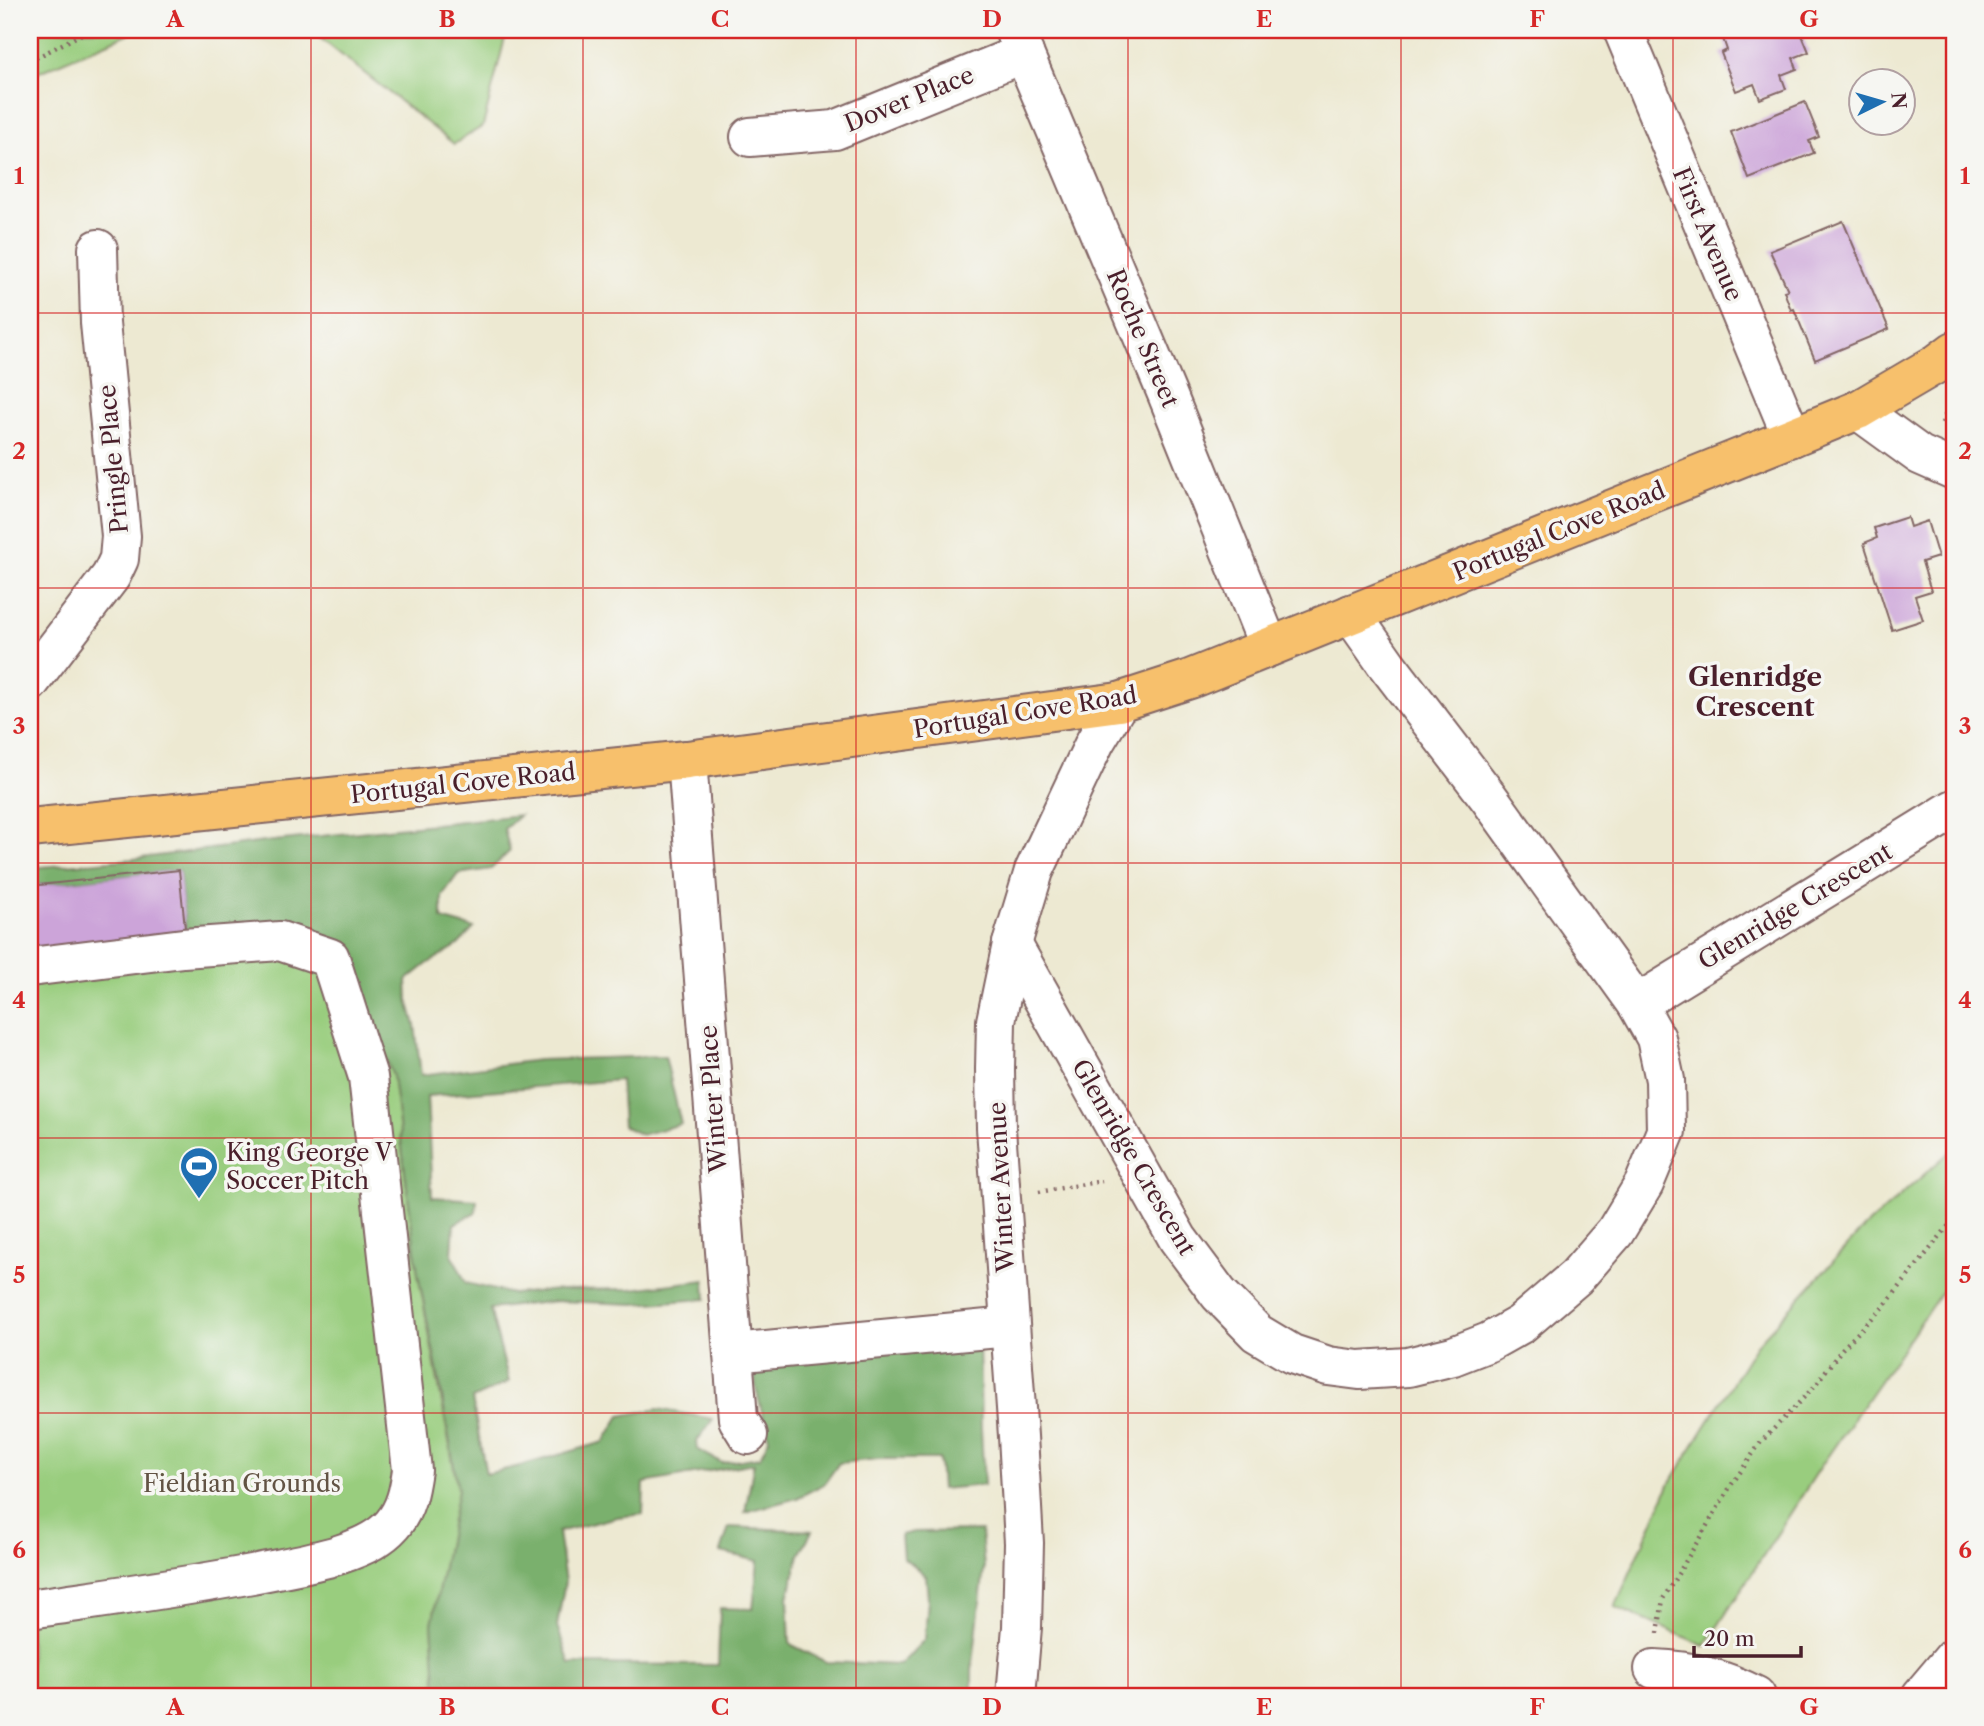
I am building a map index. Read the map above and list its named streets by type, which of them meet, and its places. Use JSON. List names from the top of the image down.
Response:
{
  "streets": {
    "main road": ["Portugal Cove Road"],
    "street": [
      "Dover Place",
      "First Avenue",
      "Roche Street",
      "Pringle Place",
      "Glenridge Crescent",
      "Winter Place",
      "Winter Avenue"
    ]
  },
  "crossings": [
    ["Dover Place", "Roche Street"],
    ["First Avenue", "Portugal Cove Road"],
    ["Roche Street", "Portugal Cove Road"],
    ["Portugal Cove Road", "Glenridge Crescent"],
    ["Portugal Cove Road", "Winter Place"],
    ["Portugal Cove Road", "Winter Avenue"],
    ["Glenridge Crescent", "Winter Avenue"]
  ],
  "districts": ["Glenridge Crescent"],
  "parks": ["Fieldian Grounds"],
  "places": {
    "sports": ["King George V Soccer Pitch"]
  },
  "scale_bar": "20 m",
  "north": "right",
  "grid": {
    "columns": [
      "A",
      "B",
      "C",
      "D",
      "E",
      "F",
      "G"
    ],
    "rows": [
      "1",
      "2",
      "3",
      "4",
      "5",
      "6"
    ]
  }
}
